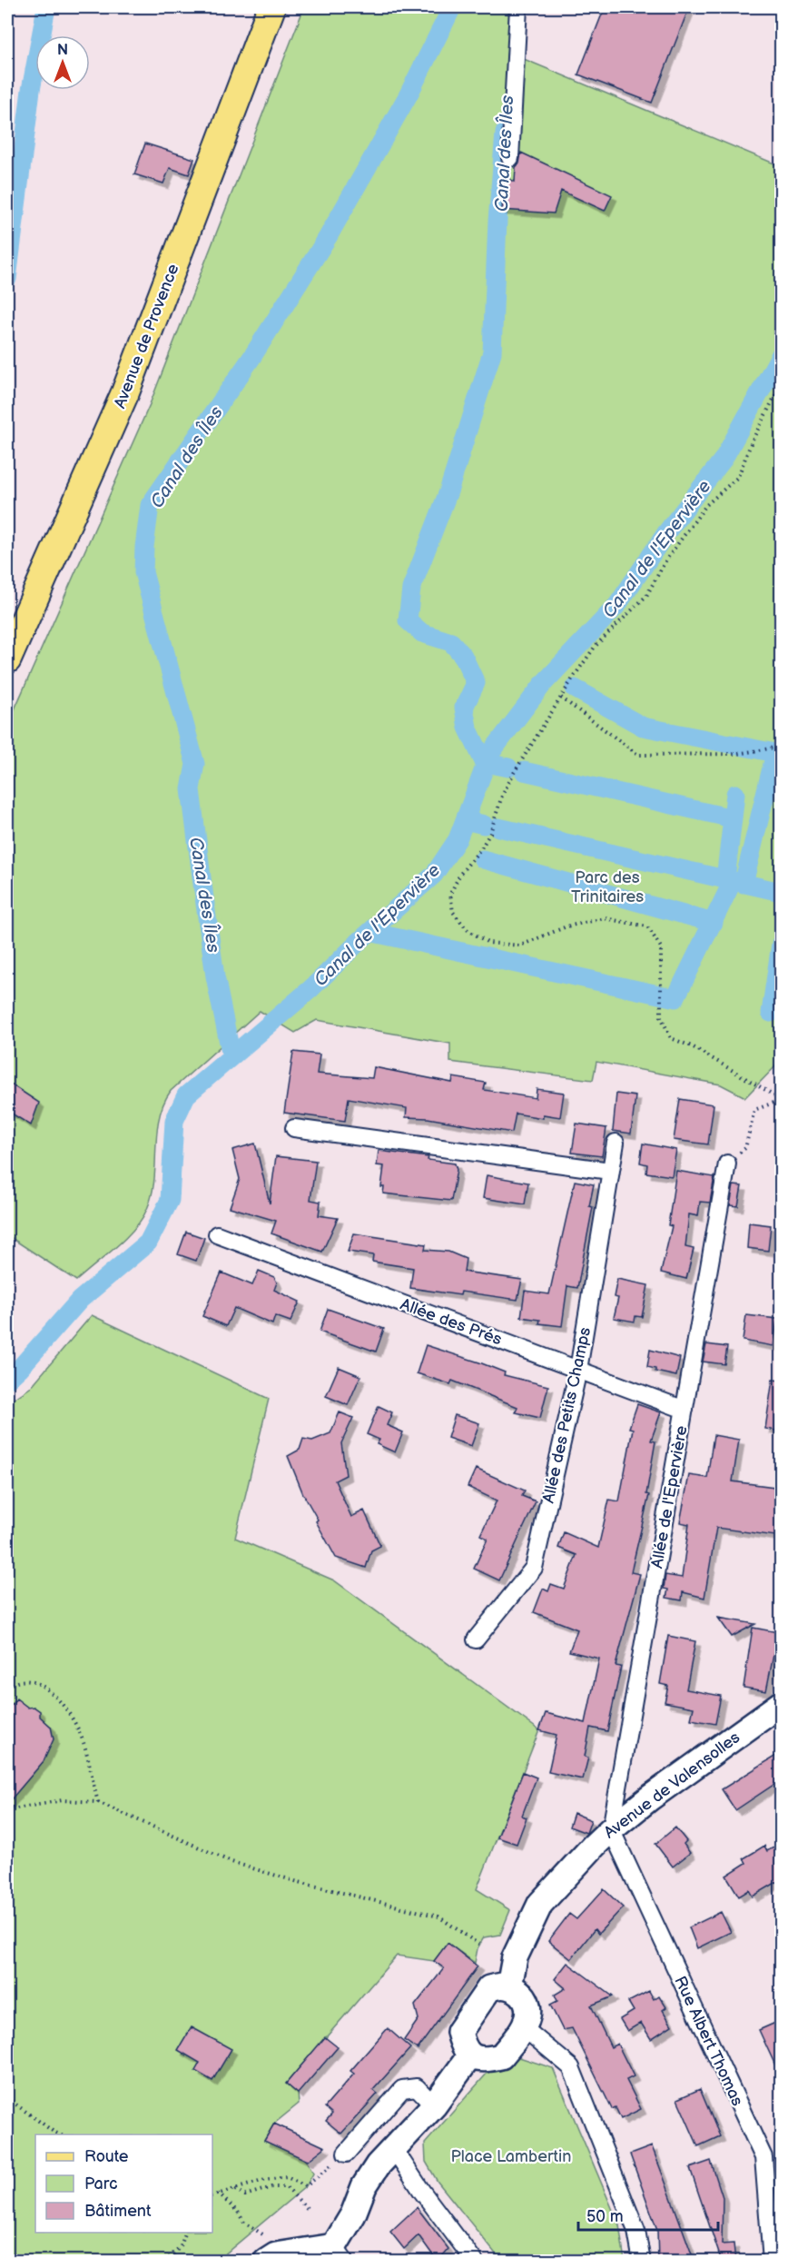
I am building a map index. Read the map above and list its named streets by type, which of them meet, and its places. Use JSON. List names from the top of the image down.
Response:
{
  "streets": {
    "main road": ["Avenue de Provence"],
    "street": [
      "Allée des Prés",
      "Allée des Petits Champs",
      "Allée de l'Epervière",
      "Avenue de Valensolles",
      "Rue Albert Thomas"
    ]
  },
  "crossings": [
    ["Allée des Prés", "Allée des Petits Champs"],
    ["Allée des Prés", "Allée de l'Epervière"],
    ["Allée de l'Epervière", "Avenue de Valensolles"],
    ["Allée de l'Epervière", "Rue Albert Thomas"],
    ["Avenue de Valensolles", "Rue Albert Thomas"]
  ],
  "water": ["Canal des Îles", "Canal de l'Epervière"],
  "parks": ["Parc des Trinitaires", "Place Lambertin"],
  "legend": ["Route", "Parc", "Bâtiment"],
  "scale_bar": "50 m",
  "north": "top"
}
